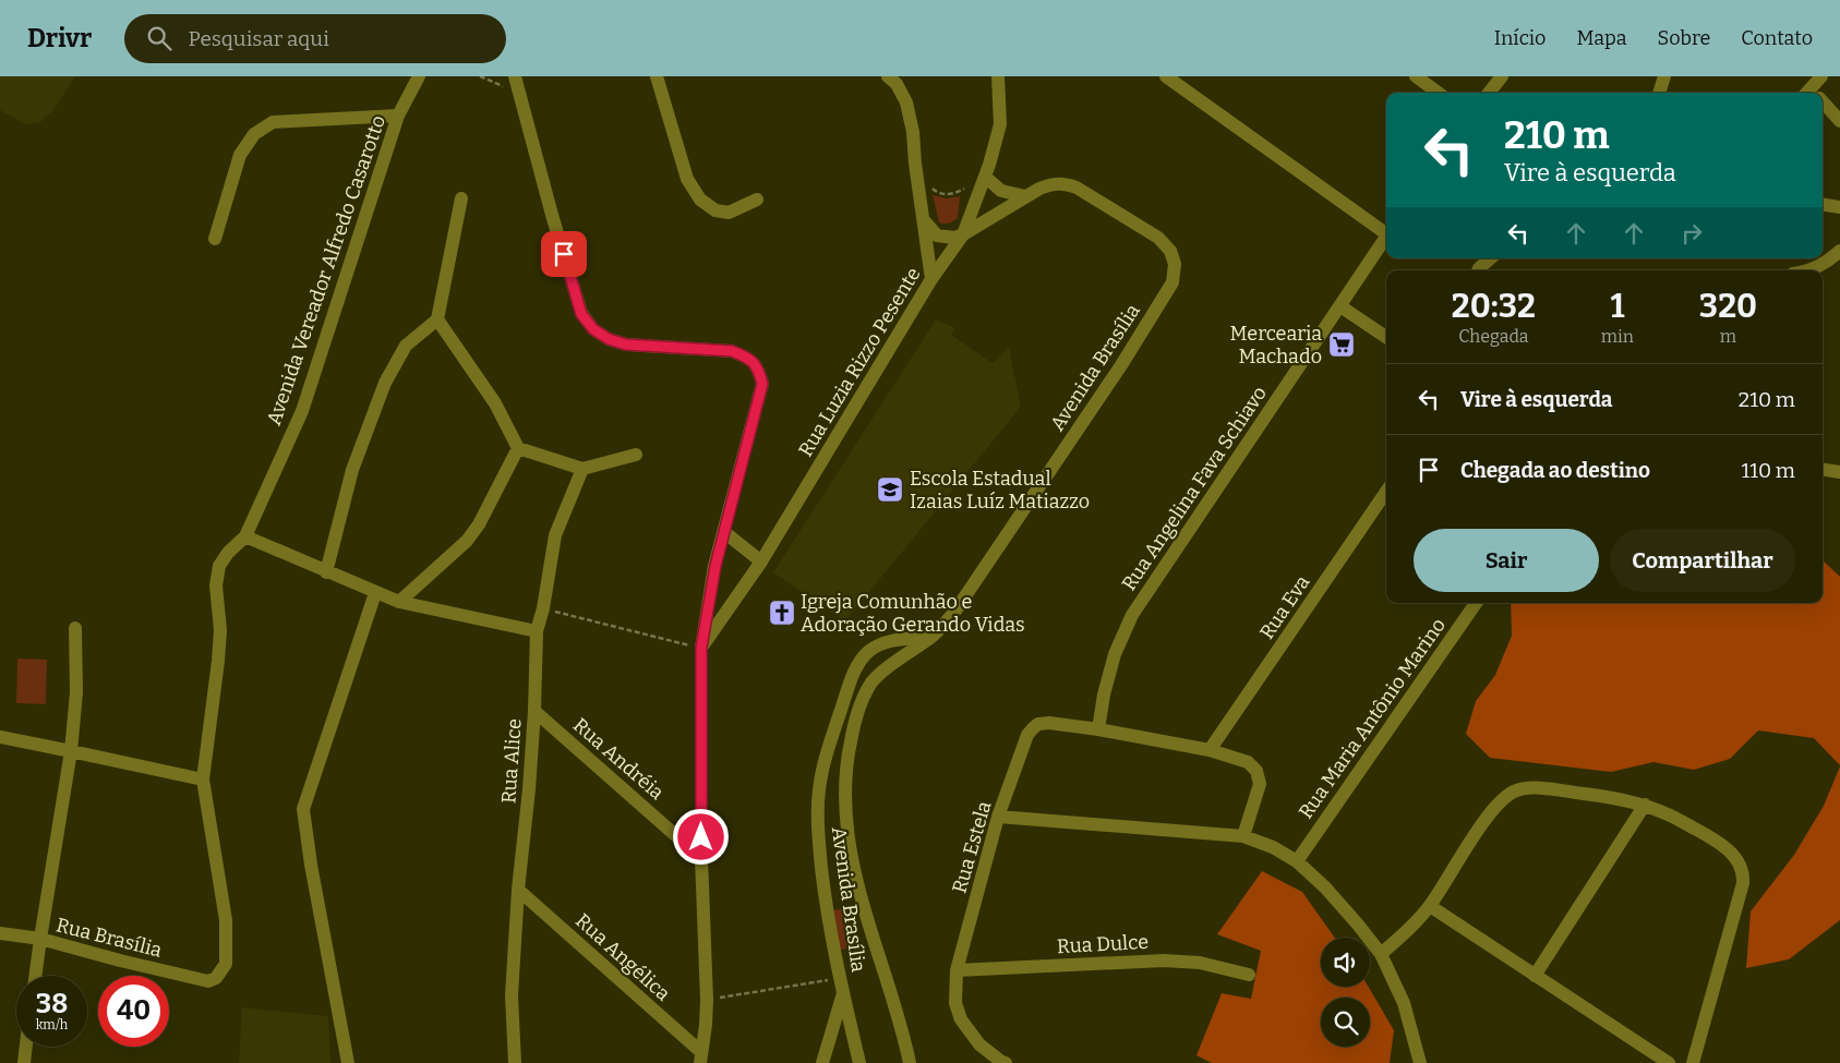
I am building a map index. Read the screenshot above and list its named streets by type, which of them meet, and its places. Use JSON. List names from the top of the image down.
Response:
{
  "streets": {
    "street": [
      "Avenida Vereador Alfredo Casarotto",
      "Rua Luzia Rizzo Pesente",
      "Avenida Brasília",
      "Rua Angelina Fava Schiavo",
      "Rua Eva",
      "Rua Maria Antônio Marino",
      "Rua Andréia",
      "Rua Alice",
      "Rua Estela",
      "Rua Brasília",
      "Rua Dulce",
      "Rua Angélica"
    ]
  },
  "crossings": [
    ["Rua Luzia Rizzo Pesente", "Avenida Brasília"],
    ["Rua Angelina Fava Schiavo", "Rua Estela"],
    ["Rua Andréia", "Rua Alice"],
    ["Rua Alice", "Rua Angélica"],
    ["Rua Estela", "Rua Dulce"]
  ],
  "places": {
    "supermarket": ["Mercearia Machado"],
    "school or university": ["Escola Estadual Izaias Luíz Matiazzo"],
    "church": ["Igreja Comunhão e Adoração Gerando Vidas"]
  },
  "page": {
    "header": "Drivr",
    "search": "Pesquisar aqui",
    "nav": [
      "Início",
      "Mapa",
      "Sobre",
      "Contato"
    ],
    "turn": ["210 m", "Vire à esquerda"],
    "eta": [
      "20:32",
      "Chegada",
      "1",
      "min",
      "320",
      "m"
    ],
    "list": [
      {
        "name": "Vire à esquerda",
        "value": "210 m"
      },
      {
        "name": "Chegada ao destino",
        "value": "110 m"
      }
    ],
    "buttons": ["Sair", "Compartilhar"],
    "speed": "38 km/h",
    "limit": "40"
  }
}
